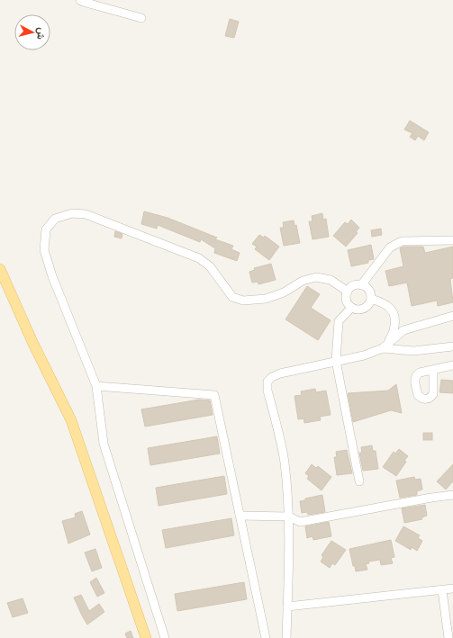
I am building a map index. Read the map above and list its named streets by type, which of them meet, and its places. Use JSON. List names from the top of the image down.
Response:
{
  "north": "right"
}
